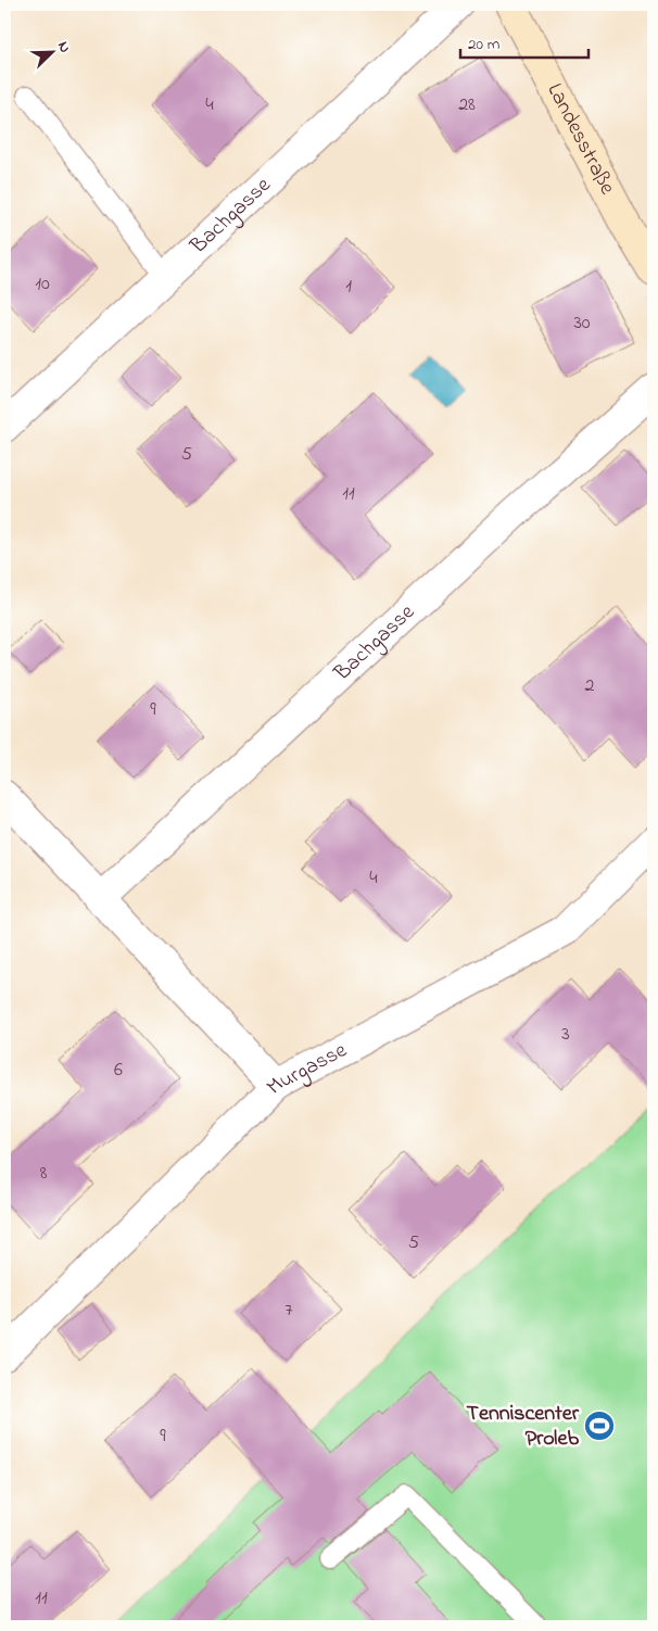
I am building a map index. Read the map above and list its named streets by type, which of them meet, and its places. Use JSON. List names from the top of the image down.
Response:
{
  "streets": {
    "main road": ["Landesstraße"],
    "street": ["Bachgasse", "Murgasse"]
  },
  "places": {
    "sports": ["Tenniscenter Proleb"]
  },
  "house_numbers": [
    "4",
    "28",
    "10",
    "1",
    "30",
    "5",
    "11",
    "2",
    "9",
    "4",
    "3",
    "6",
    "8",
    "5",
    "7",
    "9",
    "11"
  ],
  "scale_bar": "20 m",
  "north": "top right"
}
